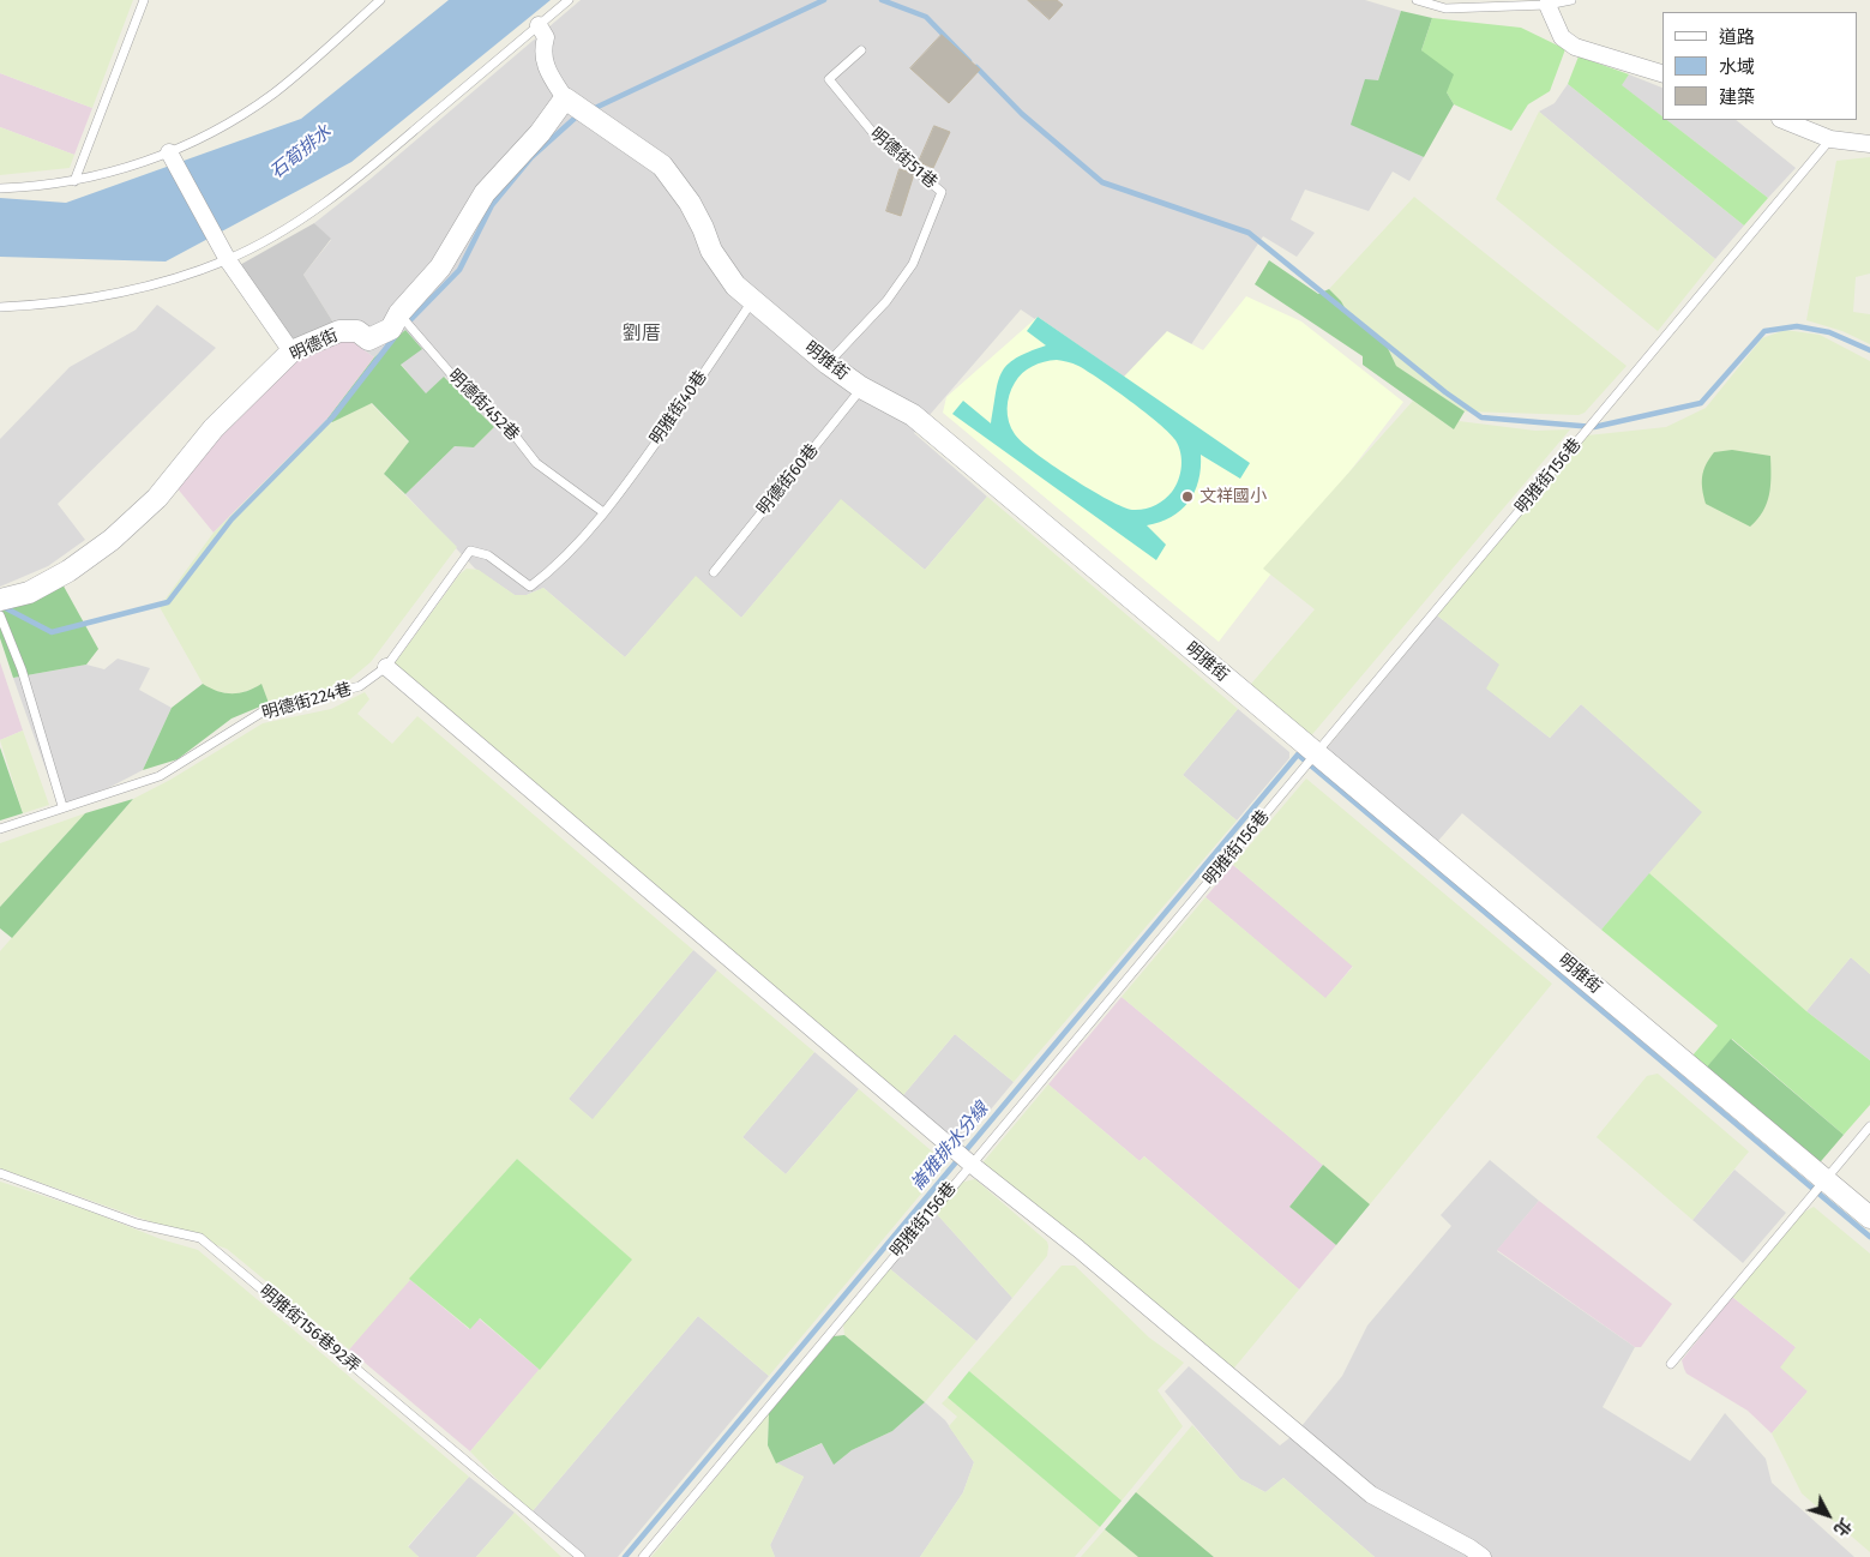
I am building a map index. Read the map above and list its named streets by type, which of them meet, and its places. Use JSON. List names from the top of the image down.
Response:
{
  "streets": {
    "street": ["明德街", "明雅街"],
    "lane": [
      "明德街51巷",
      "明德街452巷",
      "明雅街40巷",
      "明雅街156巷",
      "明德街60巷",
      "明德街224巷",
      "明雅街156巷92弄"
    ]
  },
  "crossings": [
    ["明德街51巷", "明雅街"],
    ["明德街", "明雅街"],
    ["明德街", "明德街452巷"],
    ["明雅街", "明雅街40巷"],
    ["明雅街", "明雅街156巷"],
    ["明雅街", "明德街60巷"],
    ["明德街452巷", "明雅街40巷"],
    ["明德街452巷", "明德街224巷"],
    ["明雅街40巷", "明德街224巷"]
  ],
  "districts": ["劉厝"],
  "water": ["石筍排水", "崙雅排水分線"],
  "places": ["文祥國小"],
  "legend": ["道路", "水域", "建築"],
  "north": "bottom right"
}
